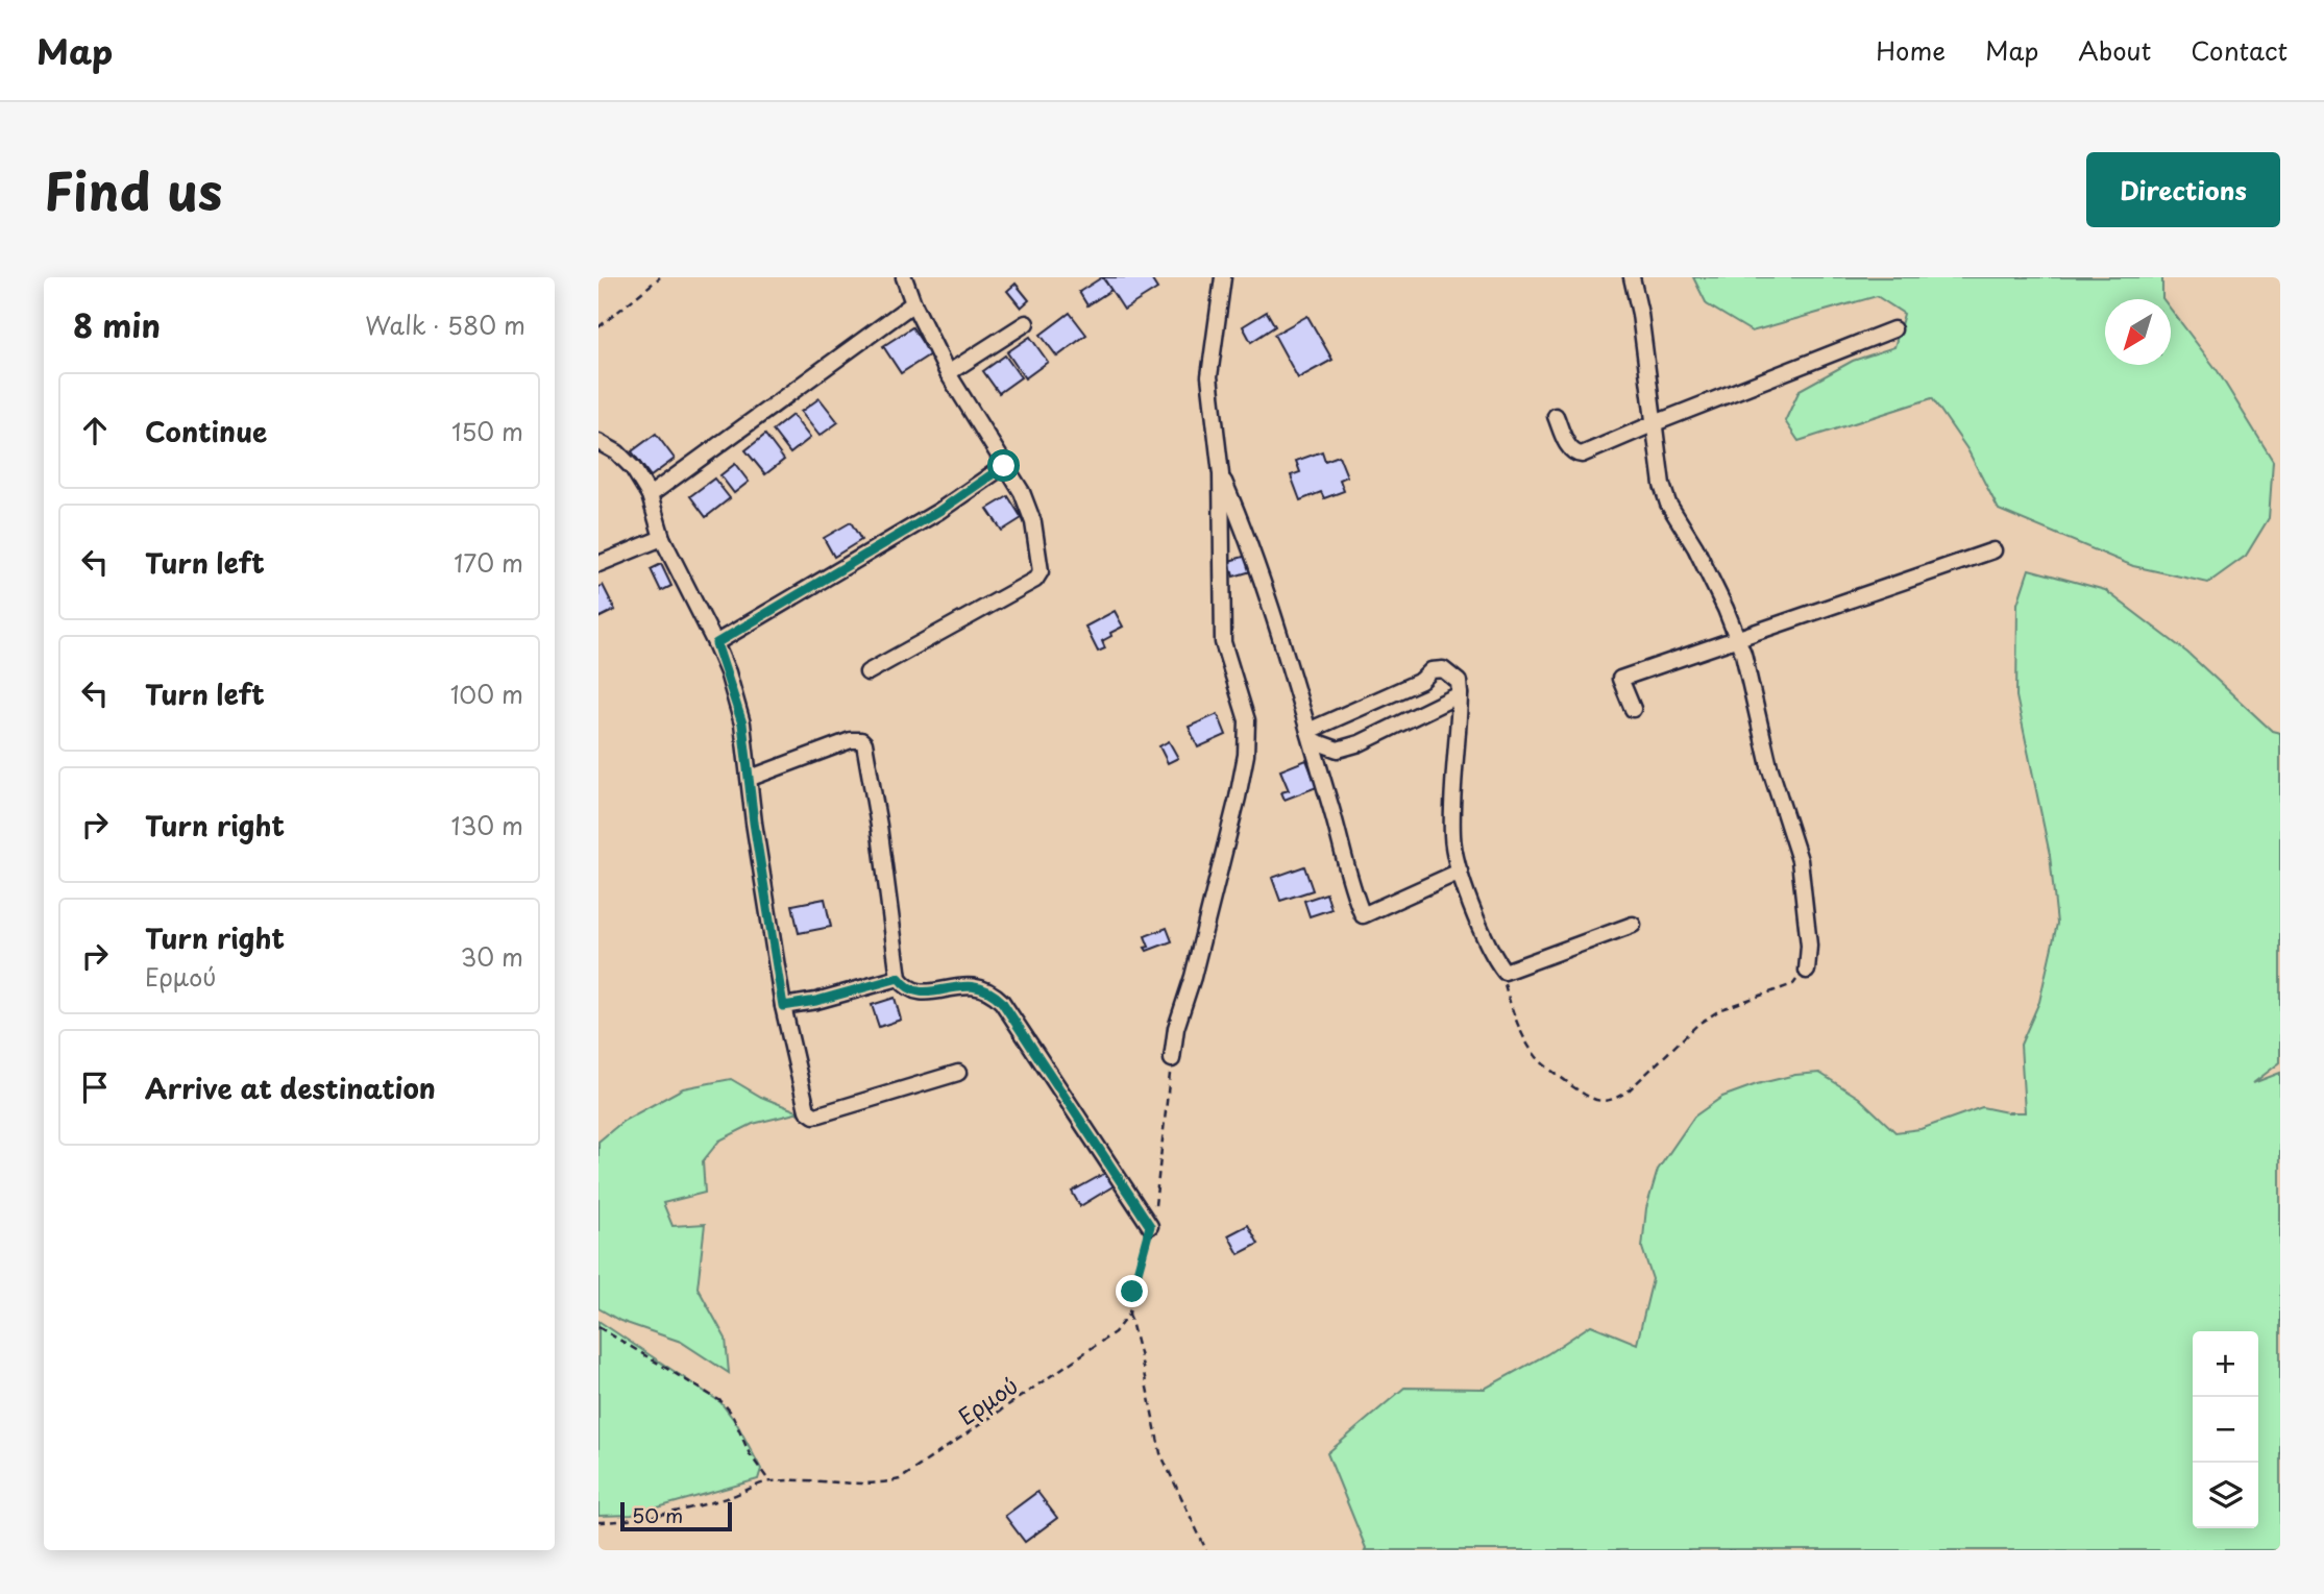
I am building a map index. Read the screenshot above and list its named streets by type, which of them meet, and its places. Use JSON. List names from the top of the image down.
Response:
{
  "streets": {
    "path": ["Ερμού"]
  },
  "scale_bar": "50 m",
  "north": "bottom left",
  "page": {
    "header": "Map",
    "nav": [
      "Home",
      "Map",
      "About",
      "Contact"
    ],
    "title": "Find us",
    "buttons": "Directions",
    "heading": ["8 min", "Walk · 580 m"],
    "list": [
      ["Continue", "150 m"],
      ["Turn left", "170 m"],
      ["Turn left", "100 m"],
      ["Turn right", "130 m"],
      ["Turn right", "Ερμού", "30 m"],
      "Arrive at destination"
    ],
    "map_buttons": ["+", "−"],
    "scale": "50 m"
  }
}
